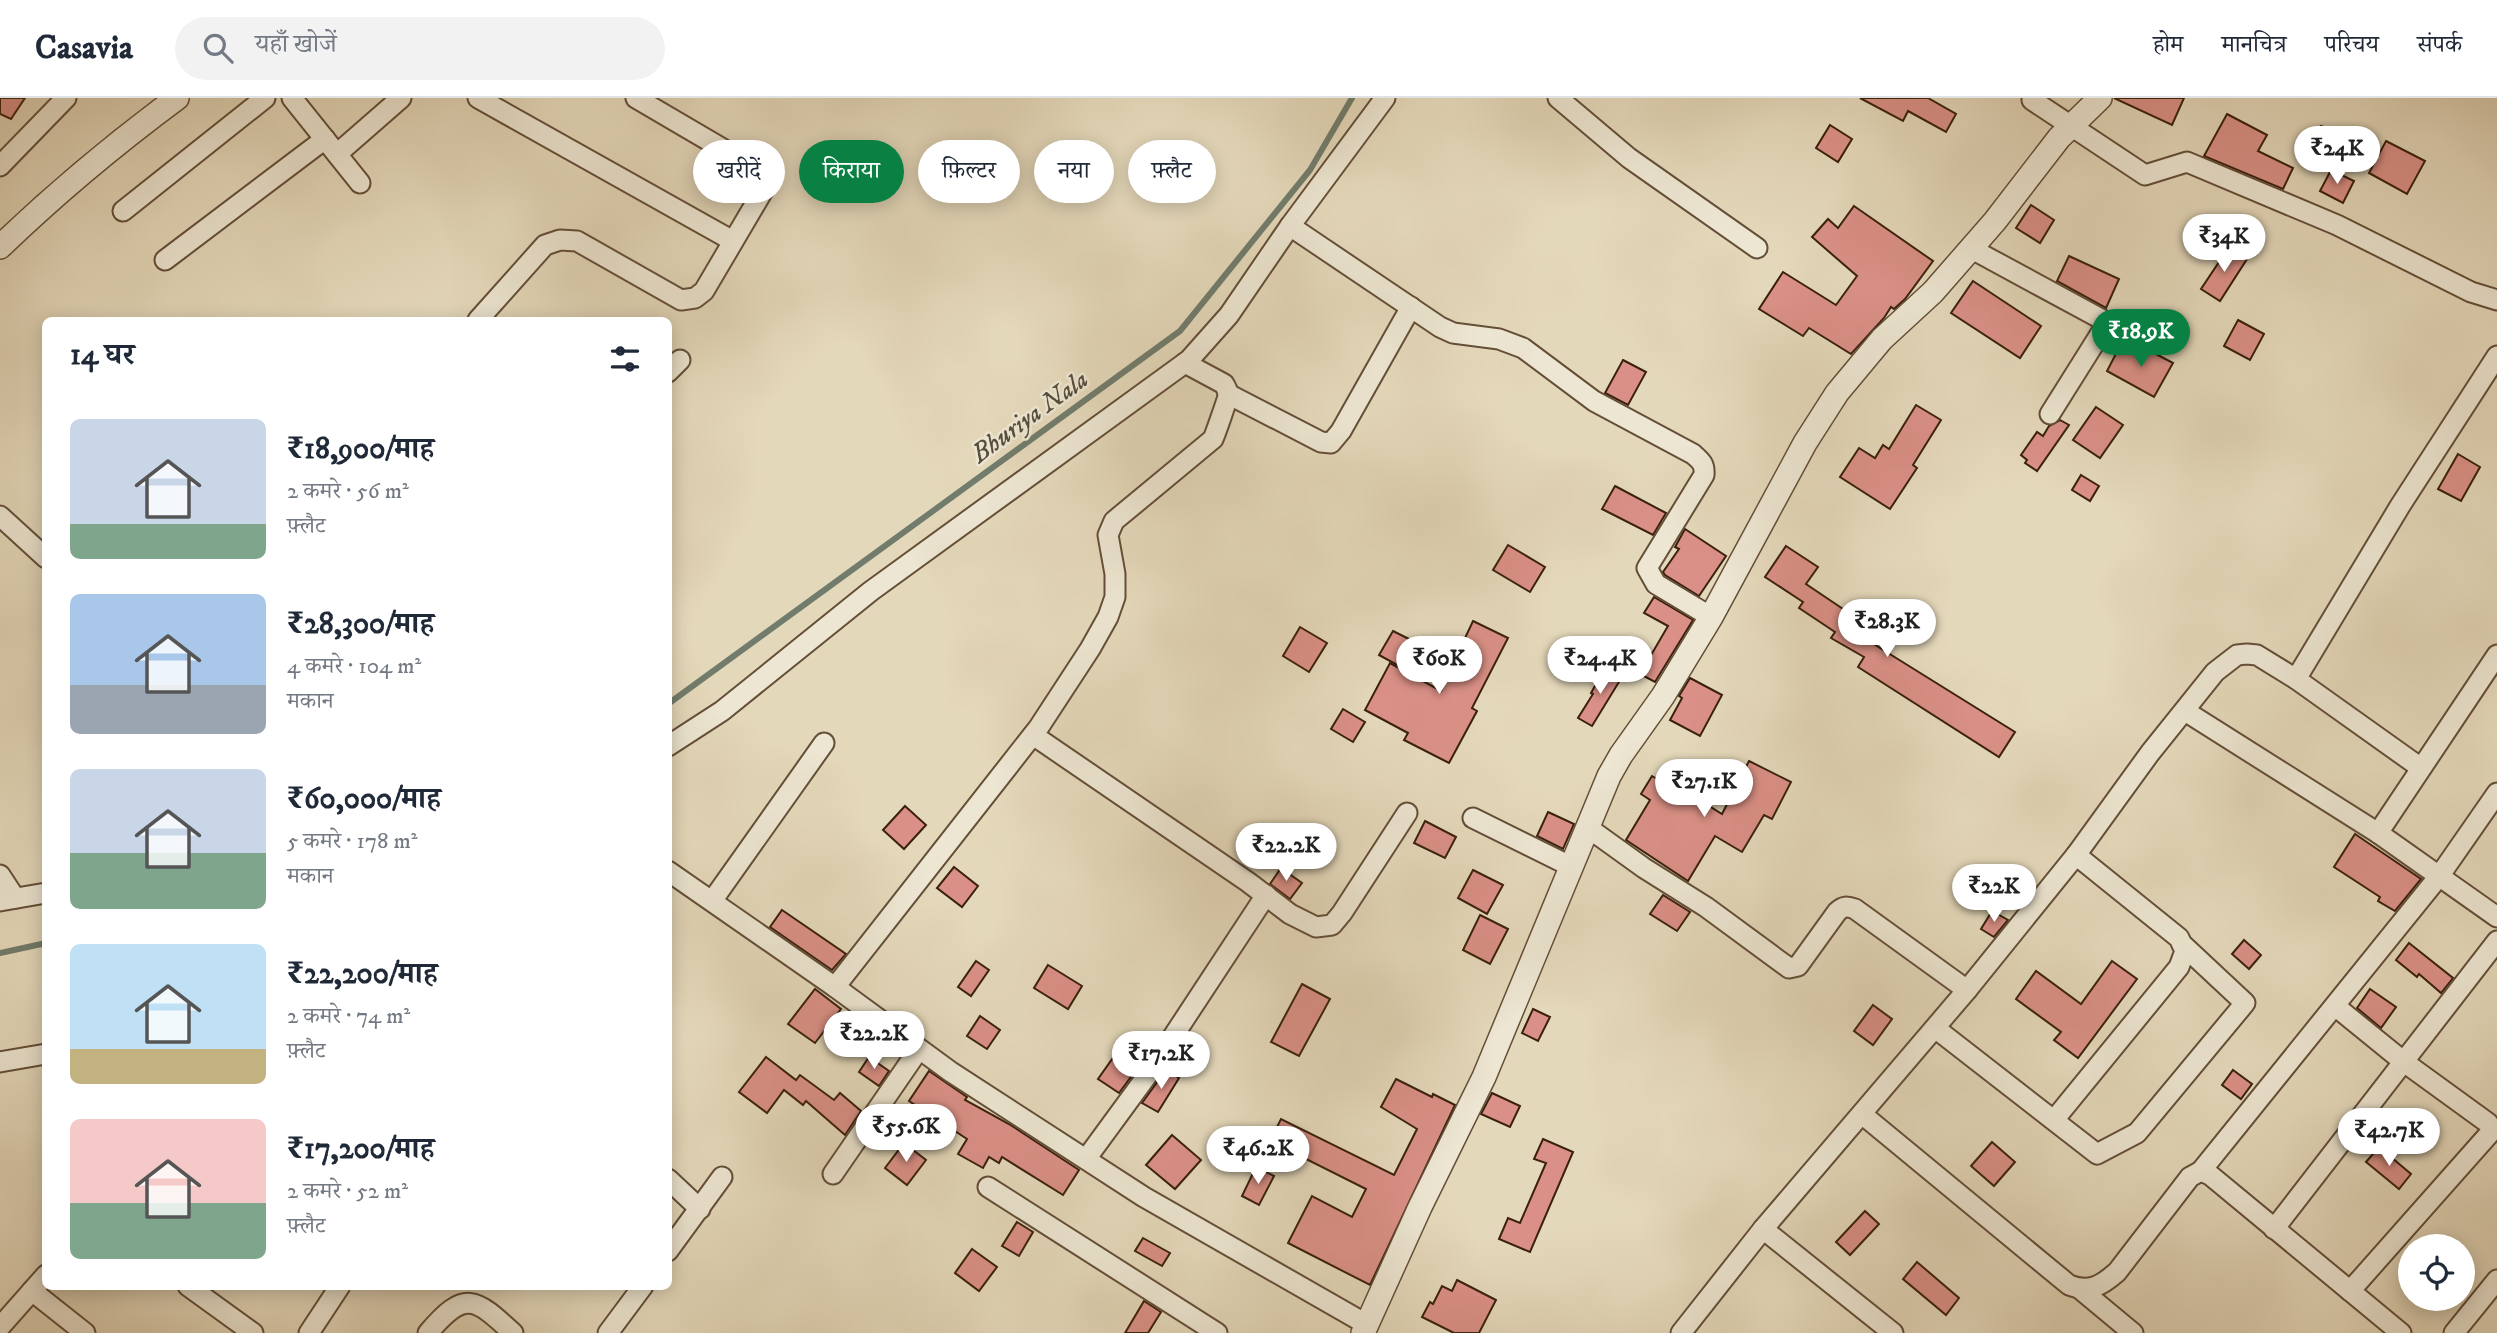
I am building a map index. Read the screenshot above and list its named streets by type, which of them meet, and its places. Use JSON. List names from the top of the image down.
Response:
{
  "water": ["Bhuriya Nala"],
  "page": {
    "header": "Casavia",
    "search": "यहाँ खोजें",
    "nav": [
      "होम",
      "मानचित्र",
      "परिचय",
      "संपर्क"
    ],
    "price": [
      "₹24K",
      "₹34K",
      "₹18.9K",
      "₹28.3K",
      "₹60K",
      "₹24.4K",
      "₹27.1K",
      "₹22.2K",
      "₹22K",
      "₹22.2K",
      "₹17.2K",
      "₹55.6K",
      "₹42.7K",
      "₹46.2K"
    ],
    "chip": [
      "खरीदें",
      "किराया",
      "फ़िल्टर",
      "नया",
      "फ़्लैट"
    ],
    "heading": "14 घर",
    "list": [
      {
        "name": "₹18,900/माह",
        "note": "2 कमरे · 56 m² · फ़्लैट"
      },
      {
        "name": "₹28,300/माह",
        "note": "4 कमरे · 104 m² · मकान"
      },
      {
        "name": "₹60,000/माह",
        "note": "5 कमरे · 178 m² · मकान"
      },
      {
        "name": "₹22,200/माह",
        "note": "2 कमरे · 74 m² · फ़्लैट"
      },
      {
        "name": "₹17,200/माह",
        "note": "2 कमरे · 52 m² · फ़्लैट"
      }
    ]
  }
}
